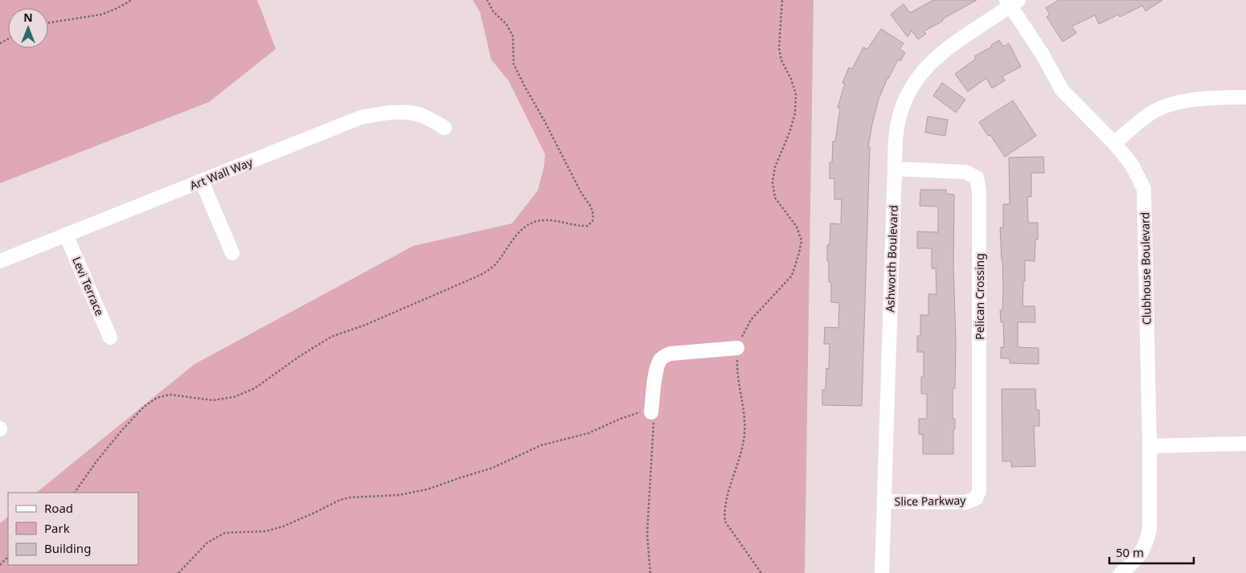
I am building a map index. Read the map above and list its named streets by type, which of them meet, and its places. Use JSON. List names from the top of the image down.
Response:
{
  "streets": {
    "street": [
      "Art Wall Way",
      "Ashworth Boulevard",
      "Clubhouse Boulevard",
      "Levi Terrace",
      "Pelican Crossing",
      "Slice Parkway"
    ]
  },
  "crossings": [
    ["Art Wall Way", "Levi Terrace"],
    ["Ashworth Boulevard", "Clubhouse Boulevard"],
    ["Ashworth Boulevard", "Pelican Crossing"],
    ["Ashworth Boulevard", "Slice Parkway"],
    ["Pelican Crossing", "Slice Parkway"]
  ],
  "legend": ["Road", "Park", "Building"],
  "scale_bar": "50 m",
  "north": "top"
}
